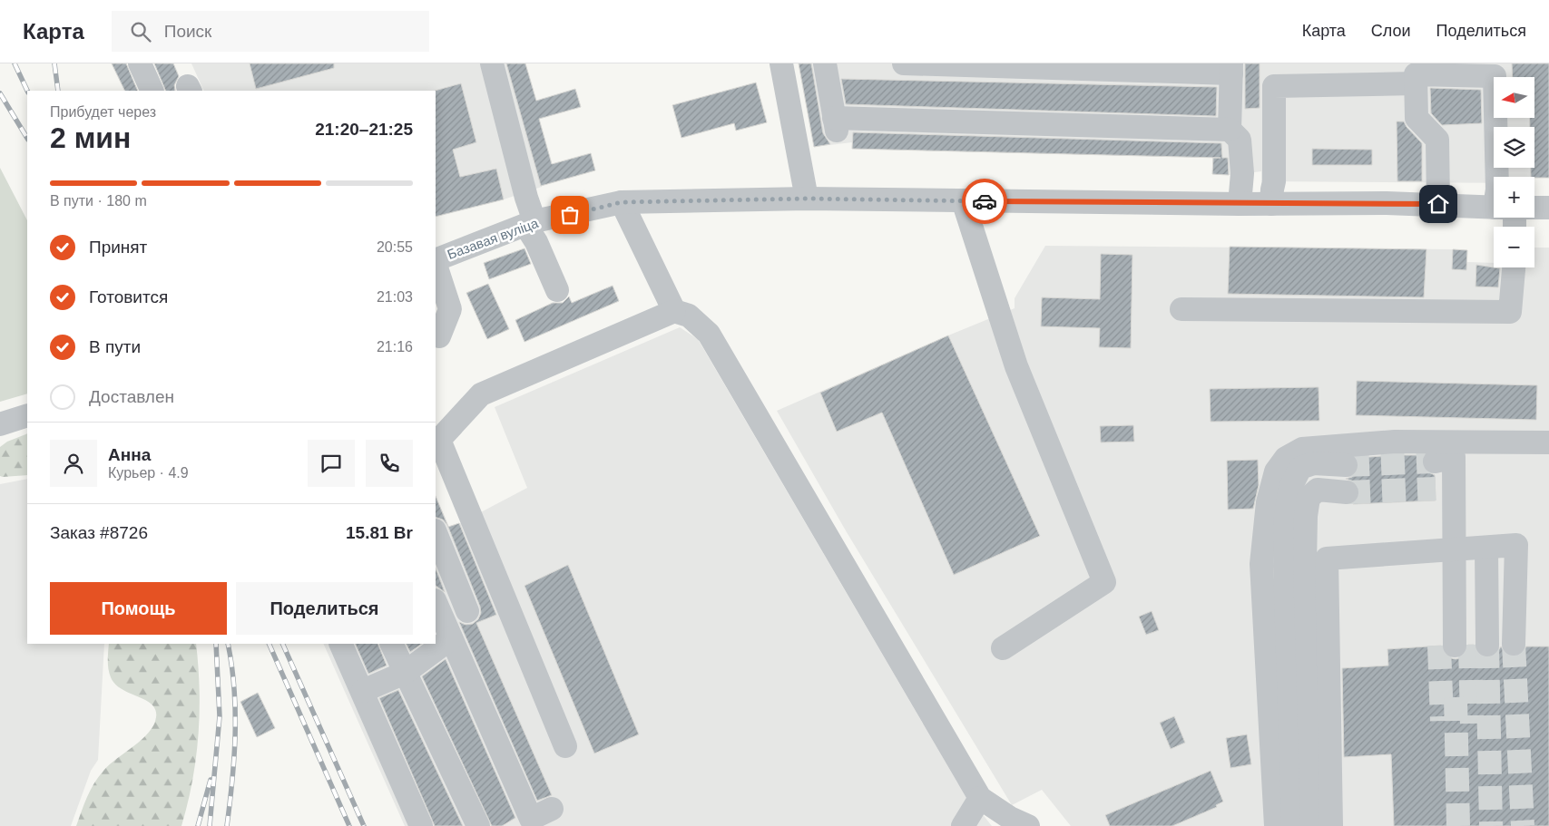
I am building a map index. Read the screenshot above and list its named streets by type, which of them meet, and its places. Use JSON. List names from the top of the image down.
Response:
{
  "streets": {
    "street": ["Базавая вуліца"]
  },
  "north": "left",
  "page": {
    "header": "Карта",
    "search": "Поиск",
    "nav": ["Карта", "Слои", "Поделиться"],
    "map_buttons": ["+", "−"],
    "heading": ["2 мин", "Прибудет через", "21:20–21:25"],
    "panel": [
      "Анна",
      "Курьер · 4.9",
      "Заказ #8726",
      "15.81 Br"
    ],
    "bar": "В пути · 180 m",
    "list": [
      ["Принят", "20:55"],
      ["Готовится", "21:03"],
      ["В пути", "21:16"],
      "Доставлен"
    ],
    "buttons": ["Помощь", "Поделиться"]
  }
}
